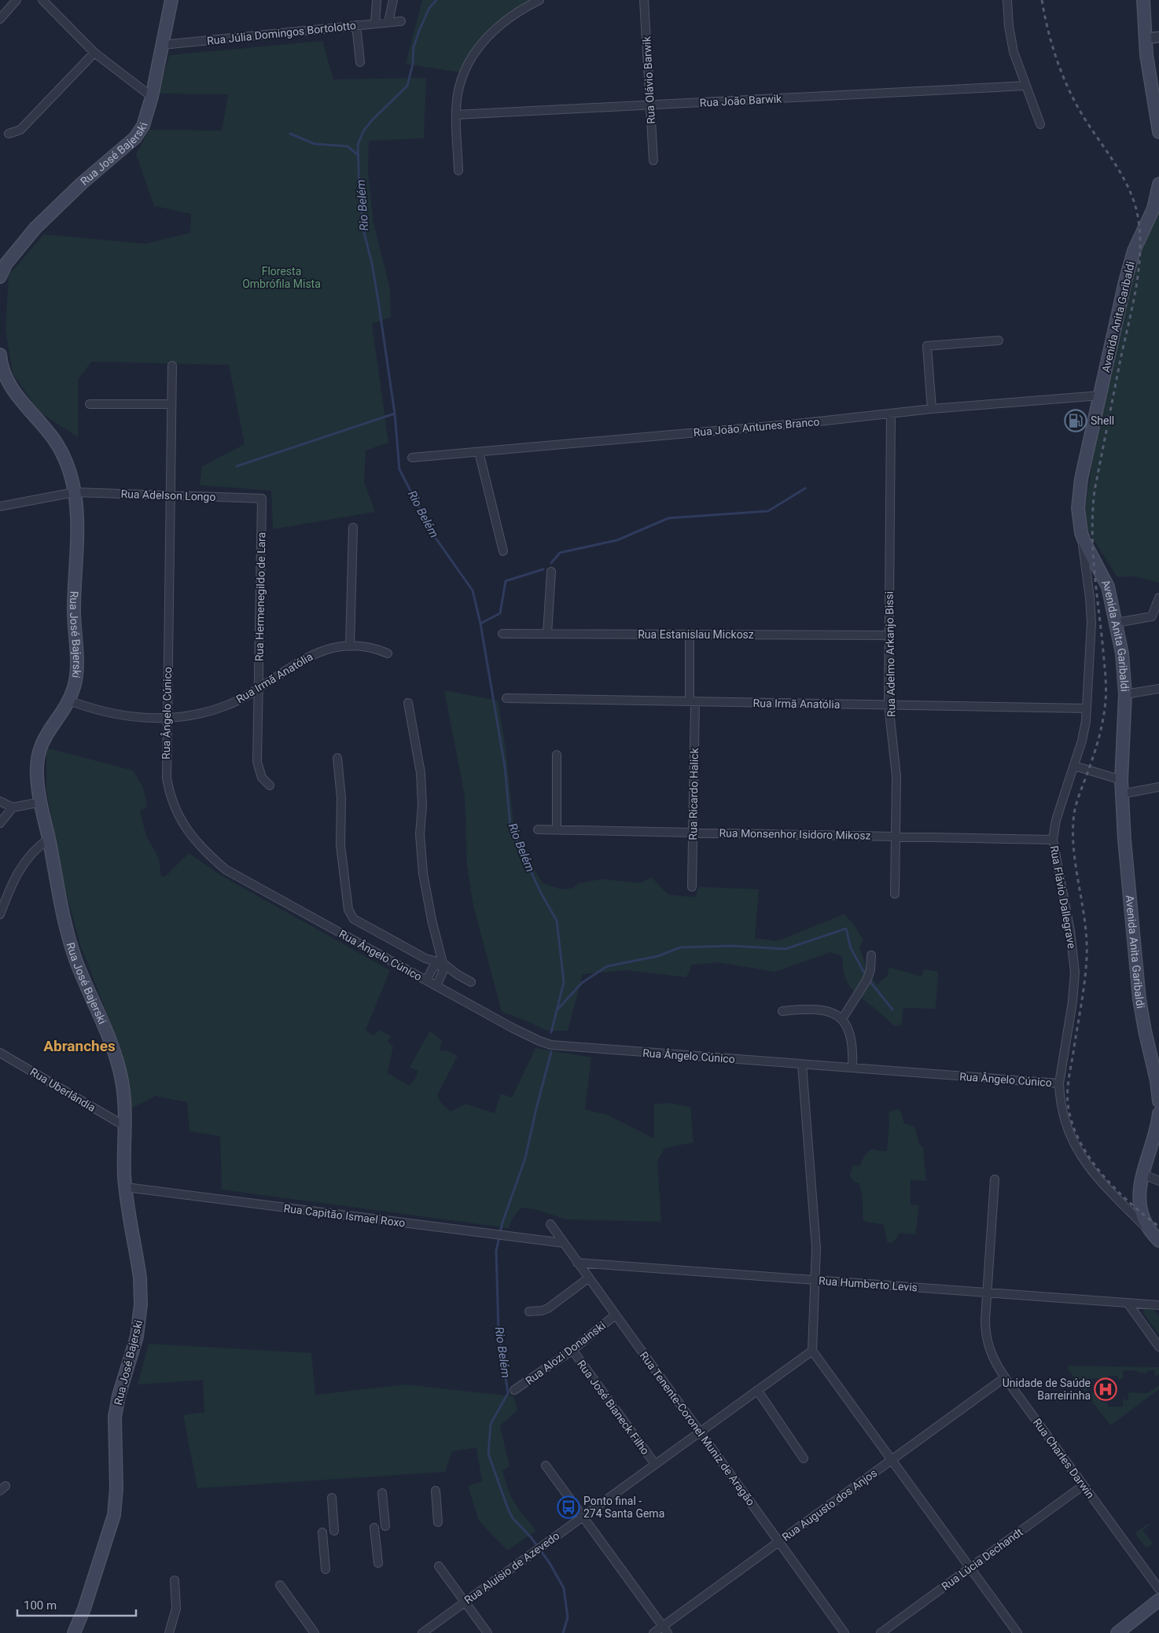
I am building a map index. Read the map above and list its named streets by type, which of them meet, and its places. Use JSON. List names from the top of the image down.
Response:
{
  "streets": {
    "main road": ["Rua José Bajerski", "Avenida Anita Garibaldi"],
    "street": [
      "Rua Júlia Domingos Bortolotto",
      "Rua Olávio Barwik",
      "Rua João Barwik",
      "Rua João Antunes Branco",
      "Rua Adelson Longo",
      "Rua Hermenegildo de Lara",
      "Rua Estanislau Mickosz",
      "Rua Adelmo Arkanjo Bissi",
      "Rua Irmã Anatólia",
      "Rua Ângelo Cúnico",
      "Rua Ricardo Halick",
      "Rua Monsenhor Isidoro Mikosz",
      "Rua Flávio Dallegrave",
      "Rua Uberlândia",
      "Rua Capitão Ismael Roxo",
      "Rua Humberto Levis",
      "Rua Alozi Donainski",
      "Rua José Bianeck Filho",
      "Rua Tenente-Coronel Muniz de Aragão",
      "Rua Charles Darwin",
      "Rua Augusto dos Anjos",
      "Rua Lúcia Dechandt",
      "Rua Aluísio de Azevedo"
    ]
  },
  "crossings": [
    ["Rua Júlia Domingos Bortolotto", "Rua José Bajerski"],
    ["Rua Olávio Barwik", "Rua João Barwik"],
    ["Rua José Bajerski", "Rua Adelson Longo"],
    ["Rua José Bajerski", "Rua Irmã Anatólia"],
    ["Rua José Bajerski", "Rua Uberlândia"],
    ["Rua José Bajerski", "Rua Capitão Ismael Roxo"],
    ["Avenida Anita Garibaldi", "Rua João Antunes Branco"],
    ["Avenida Anita Garibaldi", "Rua Flávio Dallegrave"],
    ["Rua João Antunes Branco", "Rua Adelmo Arkanjo Bissi"],
    ["Rua Adelson Longo", "Rua Hermenegildo de Lara"],
    ["Rua Adelson Longo", "Rua Ângelo Cúnico"],
    ["Rua Hermenegildo de Lara", "Rua Irmã Anatólia"],
    ["Rua Estanislau Mickosz", "Rua Adelmo Arkanjo Bissi"],
    ["Rua Estanislau Mickosz", "Rua Ricardo Halick"],
    ["Rua Adelmo Arkanjo Bissi", "Rua Irmã Anatólia"],
    ["Rua Adelmo Arkanjo Bissi", "Rua Monsenhor Isidoro Mikosz"],
    ["Rua Irmã Anatólia", "Rua Ângelo Cúnico"],
    ["Rua Irmã Anatólia", "Rua Ricardo Halick"],
    ["Rua Irmã Anatólia", "Rua Flávio Dallegrave"],
    ["Rua Ângelo Cúnico", "Rua Flávio Dallegrave"],
    ["Rua Ricardo Halick", "Rua Monsenhor Isidoro Mikosz"],
    ["Rua Monsenhor Isidoro Mikosz", "Rua Flávio Dallegrave"],
    ["Rua Capitão Ismael Roxo", "Rua Tenente-Coronel Muniz de Aragão"],
    ["Rua Humberto Levis", "Rua Tenente-Coronel Muniz de Aragão"],
    ["Rua Humberto Levis", "Rua Charles Darwin"],
    ["Rua Alozi Donainski", "Rua José Bianeck Filho"],
    ["Rua Alozi Donainski", "Rua Tenente-Coronel Muniz de Aragão"],
    ["Rua José Bianeck Filho", "Rua Aluísio de Azevedo"],
    ["Rua Tenente-Coronel Muniz de Aragão", "Rua Augusto dos Anjos"],
    ["Rua Tenente-Coronel Muniz de Aragão", "Rua Aluísio de Azevedo"],
    ["Rua Charles Darwin", "Rua Augusto dos Anjos"],
    ["Rua Charles Darwin", "Rua Lúcia Dechandt"]
  ],
  "districts": ["Abranches"],
  "water": ["Rio Belém"],
  "parks": ["Floresta Ombrófila Mista"],
  "places": {
    "fuel station": ["Shell"],
    "hospital": ["Unidade de Saúde Barreirinha"],
    "bus stop": ["Ponto final - 274 Santa Gema"]
  },
  "scale_bar": "100 m"
}
